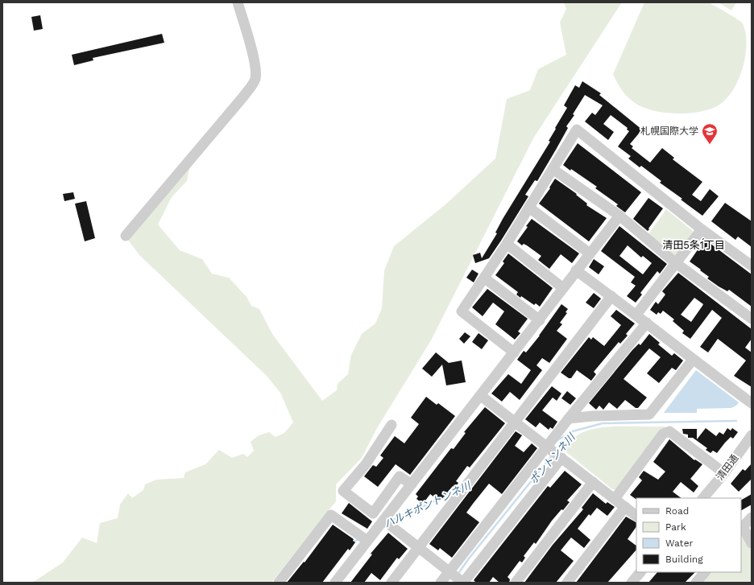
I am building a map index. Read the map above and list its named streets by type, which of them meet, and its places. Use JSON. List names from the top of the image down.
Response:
{
  "streets": {
    "street": ["清田通"]
  },
  "districts": ["清田5条1丁目"],
  "water": ["ポントンネ川", "ハルキポントンネ川"],
  "places": {
    "school or university": ["札幌国際大学"]
  },
  "legend": [
    "Road",
    "Park",
    "Water",
    "Building"
  ]
}
